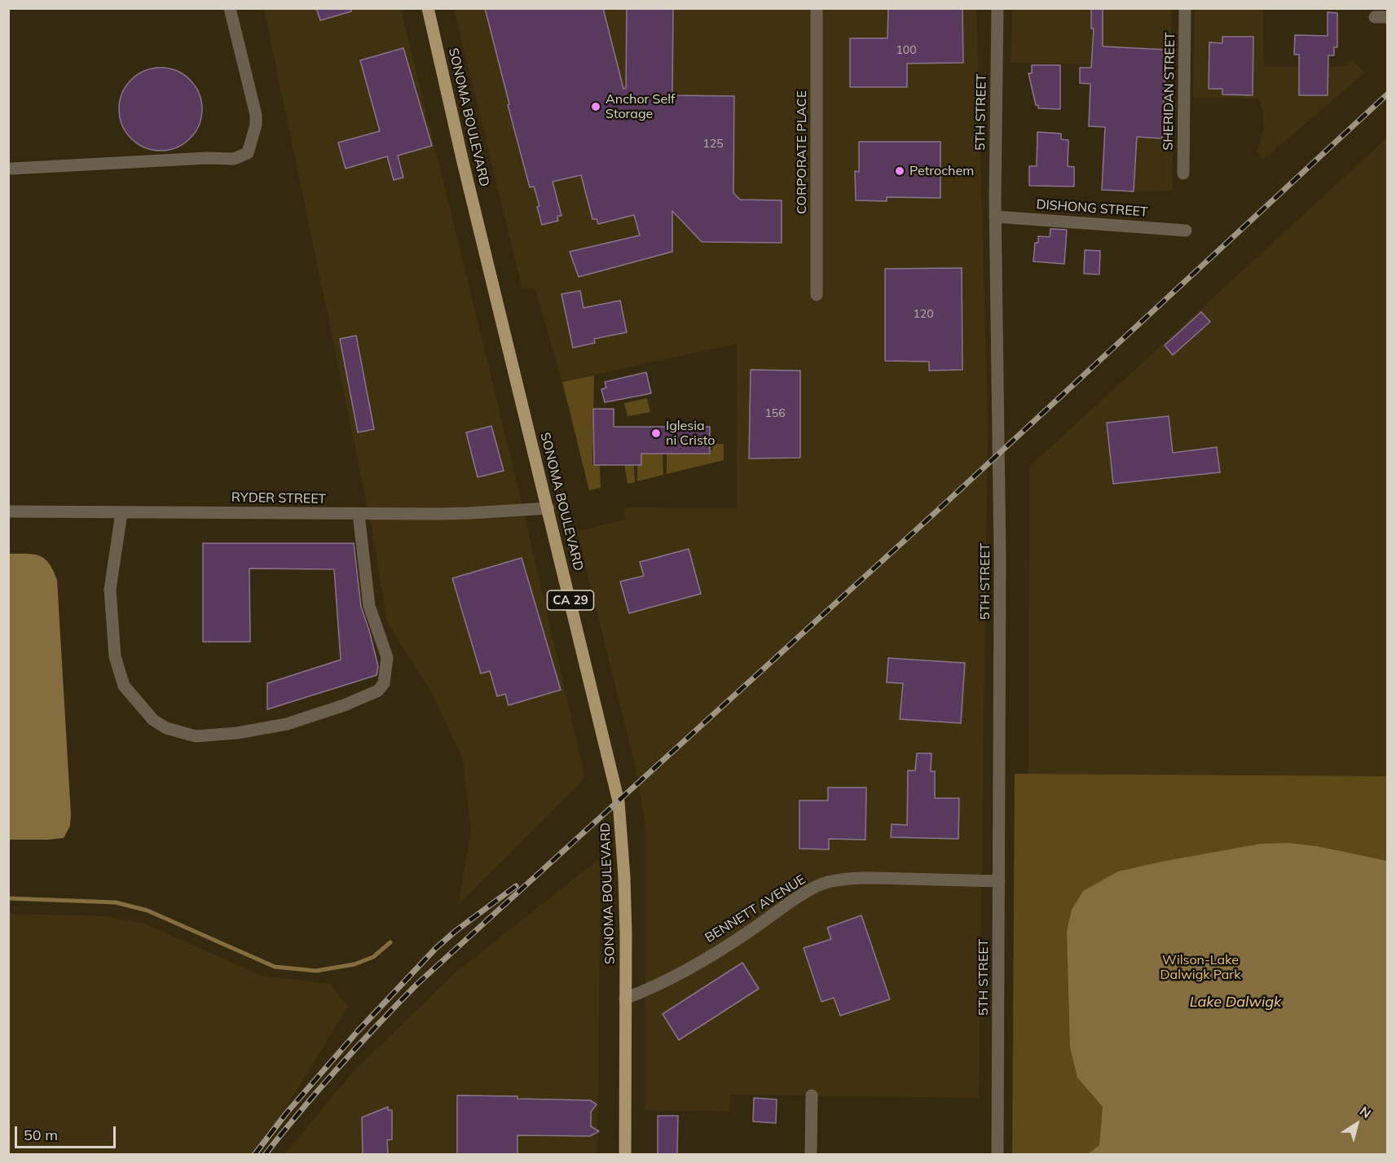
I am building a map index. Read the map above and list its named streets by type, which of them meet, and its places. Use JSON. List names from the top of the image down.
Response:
{
  "streets": {
    "main road": ["SONOMA BOULEVARD", "CA 29"],
    "street": [
      "SHERIDAN STREET",
      "5TH STREET",
      "CORPORATE PLACE",
      "DISHONG STREET",
      "RYDER STREET",
      "BENNETT AVENUE"
    ]
  },
  "crossings": [
    ["5TH STREET", "DISHONG STREET"],
    ["5TH STREET", "BENNETT AVENUE"],
    ["SONOMA BOULEVARD", "RYDER STREET"],
    ["SONOMA BOULEVARD", "BENNETT AVENUE"]
  ],
  "water": ["Lake Dalwigk"],
  "parks": ["Wilson-Lake Dalwigk Park"],
  "places": ["Anchor Self Storage", "Petrochem", "Iglesia ni Cristo"],
  "house_numbers": [
    "100",
    "125",
    "120",
    "156"
  ],
  "scale_bar": "50 m",
  "north": "top right"
}
